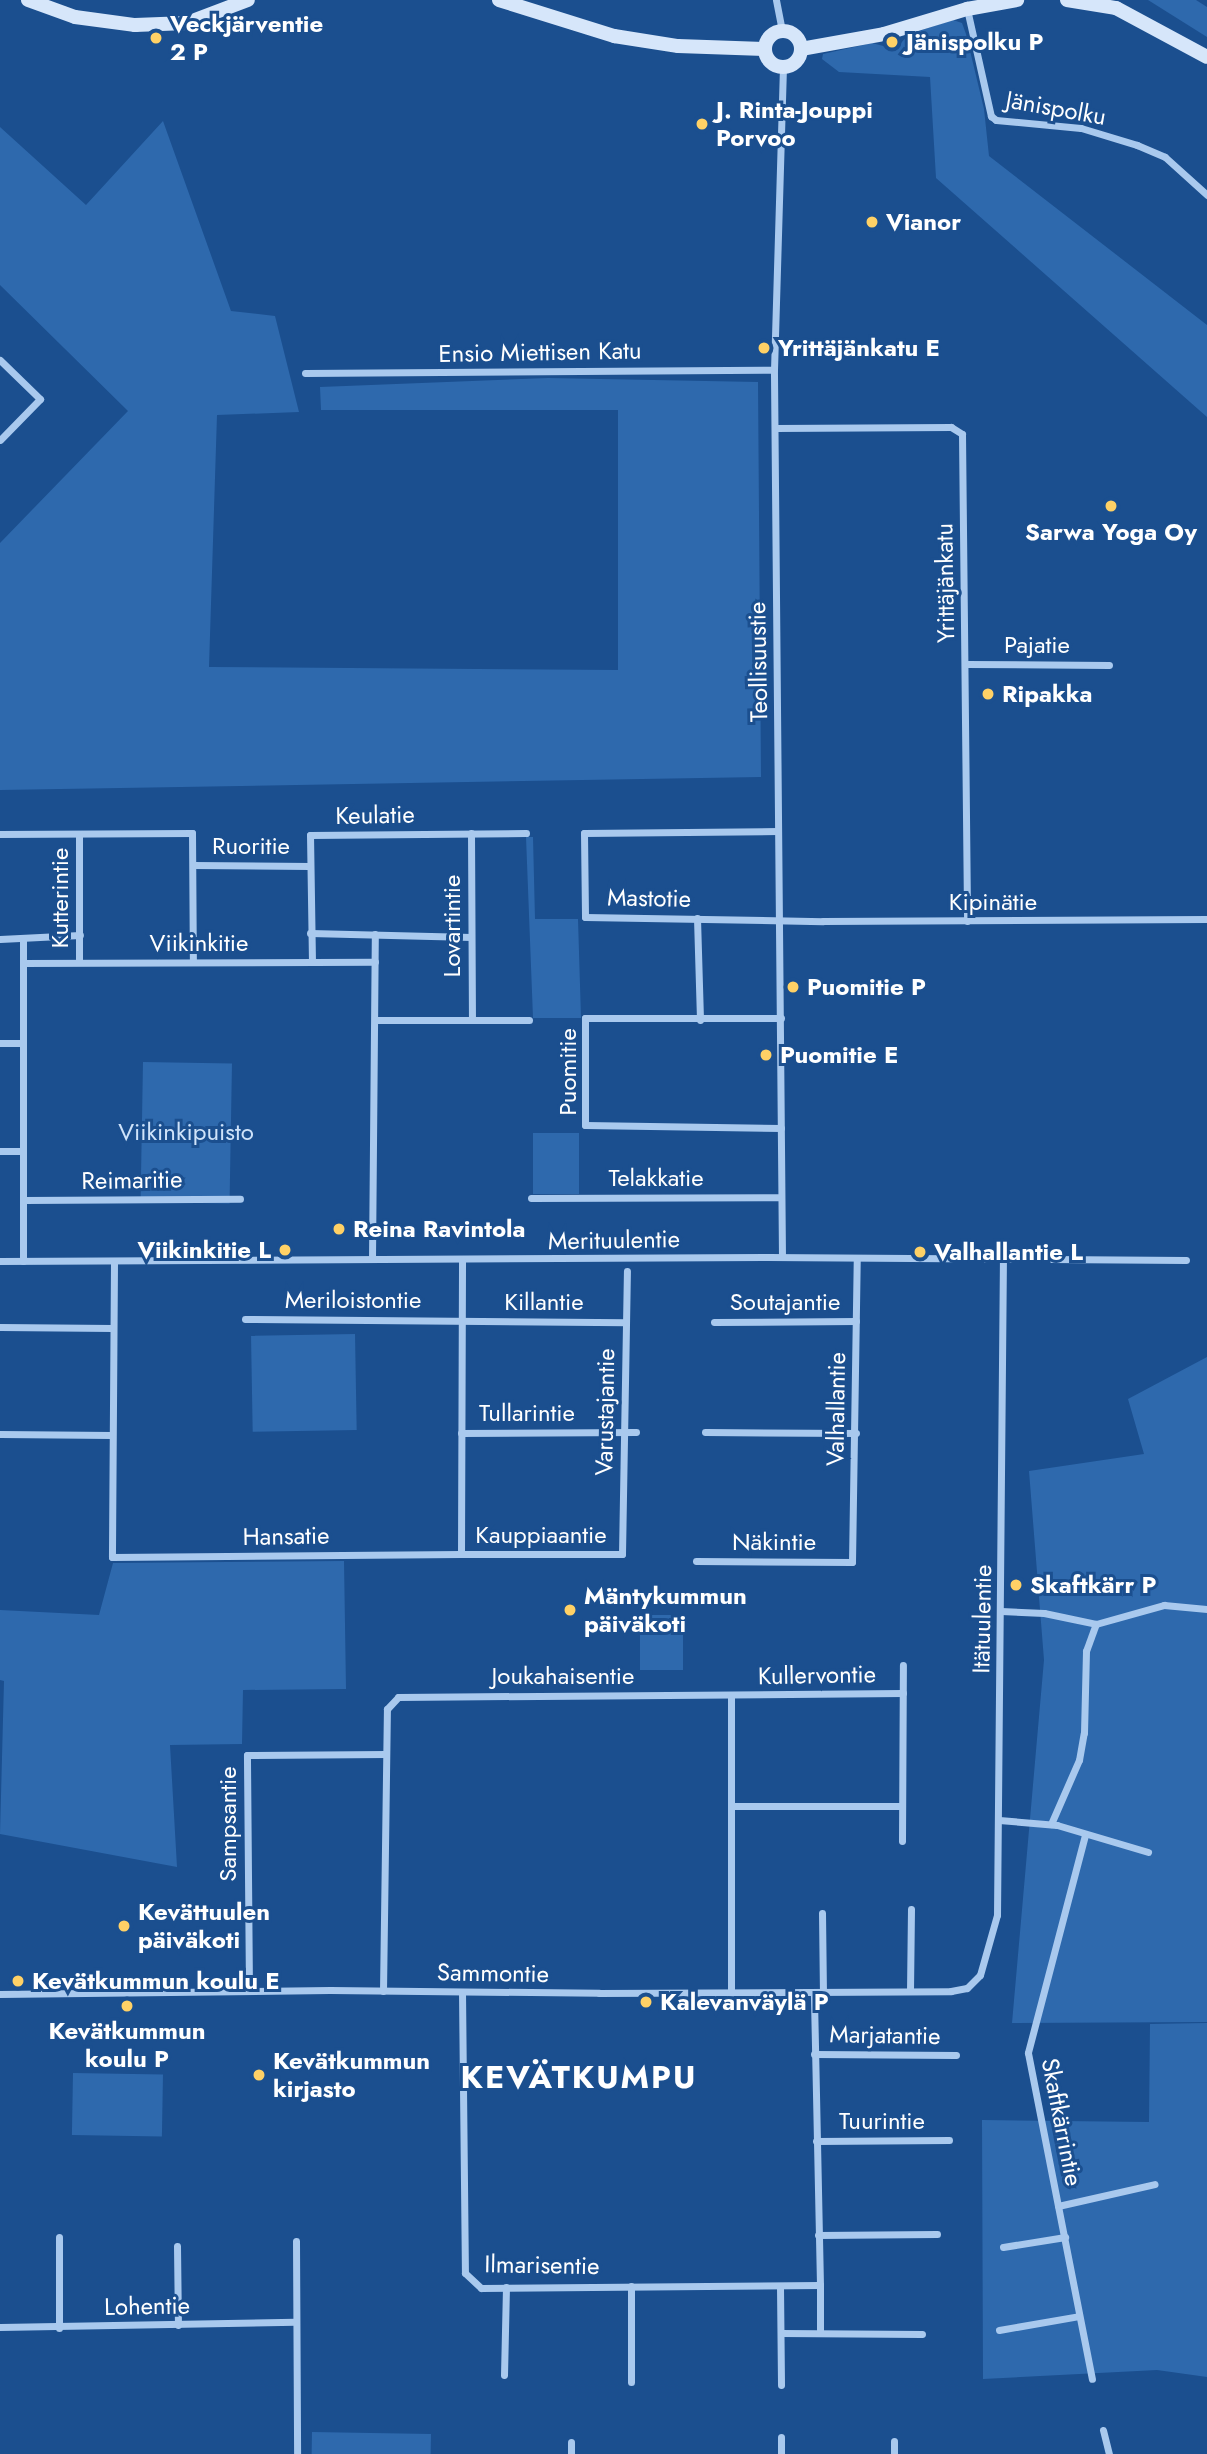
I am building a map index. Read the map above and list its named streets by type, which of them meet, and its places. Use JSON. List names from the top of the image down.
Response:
{
  "streets": {
    "street": [
      "Jänispolku",
      "Ensio Miettisen Katu",
      "Yrittäjänkatu",
      "Pajatie",
      "Teollisuustie",
      "Keulatie",
      "Ruoritie",
      "Kutterintie",
      "Mastotie",
      "Kipinätie",
      "Lovartintie",
      "Viikinkitie",
      "Puomitie",
      "Telakkatie",
      "Reimaritie",
      "Merituulentie",
      "Meriloistontie",
      "Killantie",
      "Soutajantie",
      "Valhallantie",
      "Varustajantie",
      "Tullarintie",
      "Kauppiaantie",
      "Hansatie",
      "Näkintie",
      "Itätuulentie",
      "Kullervontie",
      "Joukahaisentie",
      "Sampsantie",
      "Sammontie",
      "Marjatantie",
      "Tuurintie",
      "Skaftkärrintie",
      "Ilmarisentie",
      "Lohentie"
    ]
  },
  "crossings": [
    ["Ensio Miettisen Katu", "Teollisuustie"],
    ["Yrittäjänkatu", "Pajatie"],
    ["Yrittäjänkatu", "Teollisuustie"],
    ["Yrittäjänkatu", "Kipinätie"],
    ["Teollisuustie", "Mastotie"],
    ["Teollisuustie", "Kipinätie"],
    ["Teollisuustie", "Puomitie"],
    ["Teollisuustie", "Telakkatie"],
    ["Teollisuustie", "Merituulentie"],
    ["Keulatie", "Ruoritie"],
    ["Keulatie", "Lovartintie"],
    ["Keulatie", "Viikinkitie"],
    ["Kutterintie", "Viikinkitie"],
    ["Mastotie", "Kipinätie"],
    ["Merituulentie", "Valhallantie"],
    ["Merituulentie", "Hansatie"],
    ["Merituulentie", "Itätuulentie"],
    ["Meriloistontie", "Killantie"],
    ["Killantie", "Varustajantie"],
    ["Soutajantie", "Valhallantie"],
    ["Valhallantie", "Näkintie"],
    ["Varustajantie", "Tullarintie"],
    ["Varustajantie", "Kauppiaantie"],
    ["Kauppiaantie", "Hansatie"],
    ["Itätuulentie", "Sammontie"],
    ["Kullervontie", "Joukahaisentie"],
    ["Joukahaisentie", "Sampsantie"],
    ["Joukahaisentie", "Sammontie"],
    ["Sampsantie", "Sammontie"],
    ["Sammontie", "Ilmarisentie"]
  ],
  "districts": ["KEVÄTKUMPU"],
  "parks": ["Viikinkipuisto"],
  "places": [
    "Veckjärventie 2 P",
    "Jänispolku P",
    "J. Rinta-Jouppi Porvoo",
    "Vianor",
    "Yrittäjänkatu E",
    "Sarwa Yoga Oy",
    "Ripakka",
    "Puomitie P",
    "Puomitie E",
    "Reina Ravintola",
    "Viikinkitie L",
    "Valhallantie L",
    "Skaftkärr P",
    "Mäntykummun päiväkoti",
    "Kevättuulen päiväkoti",
    "Kevätkummun koulu E",
    "Kalevanväylä P",
    "Kevätkummun koulu P",
    "Kevätkummun kirjasto"
  ]
}
